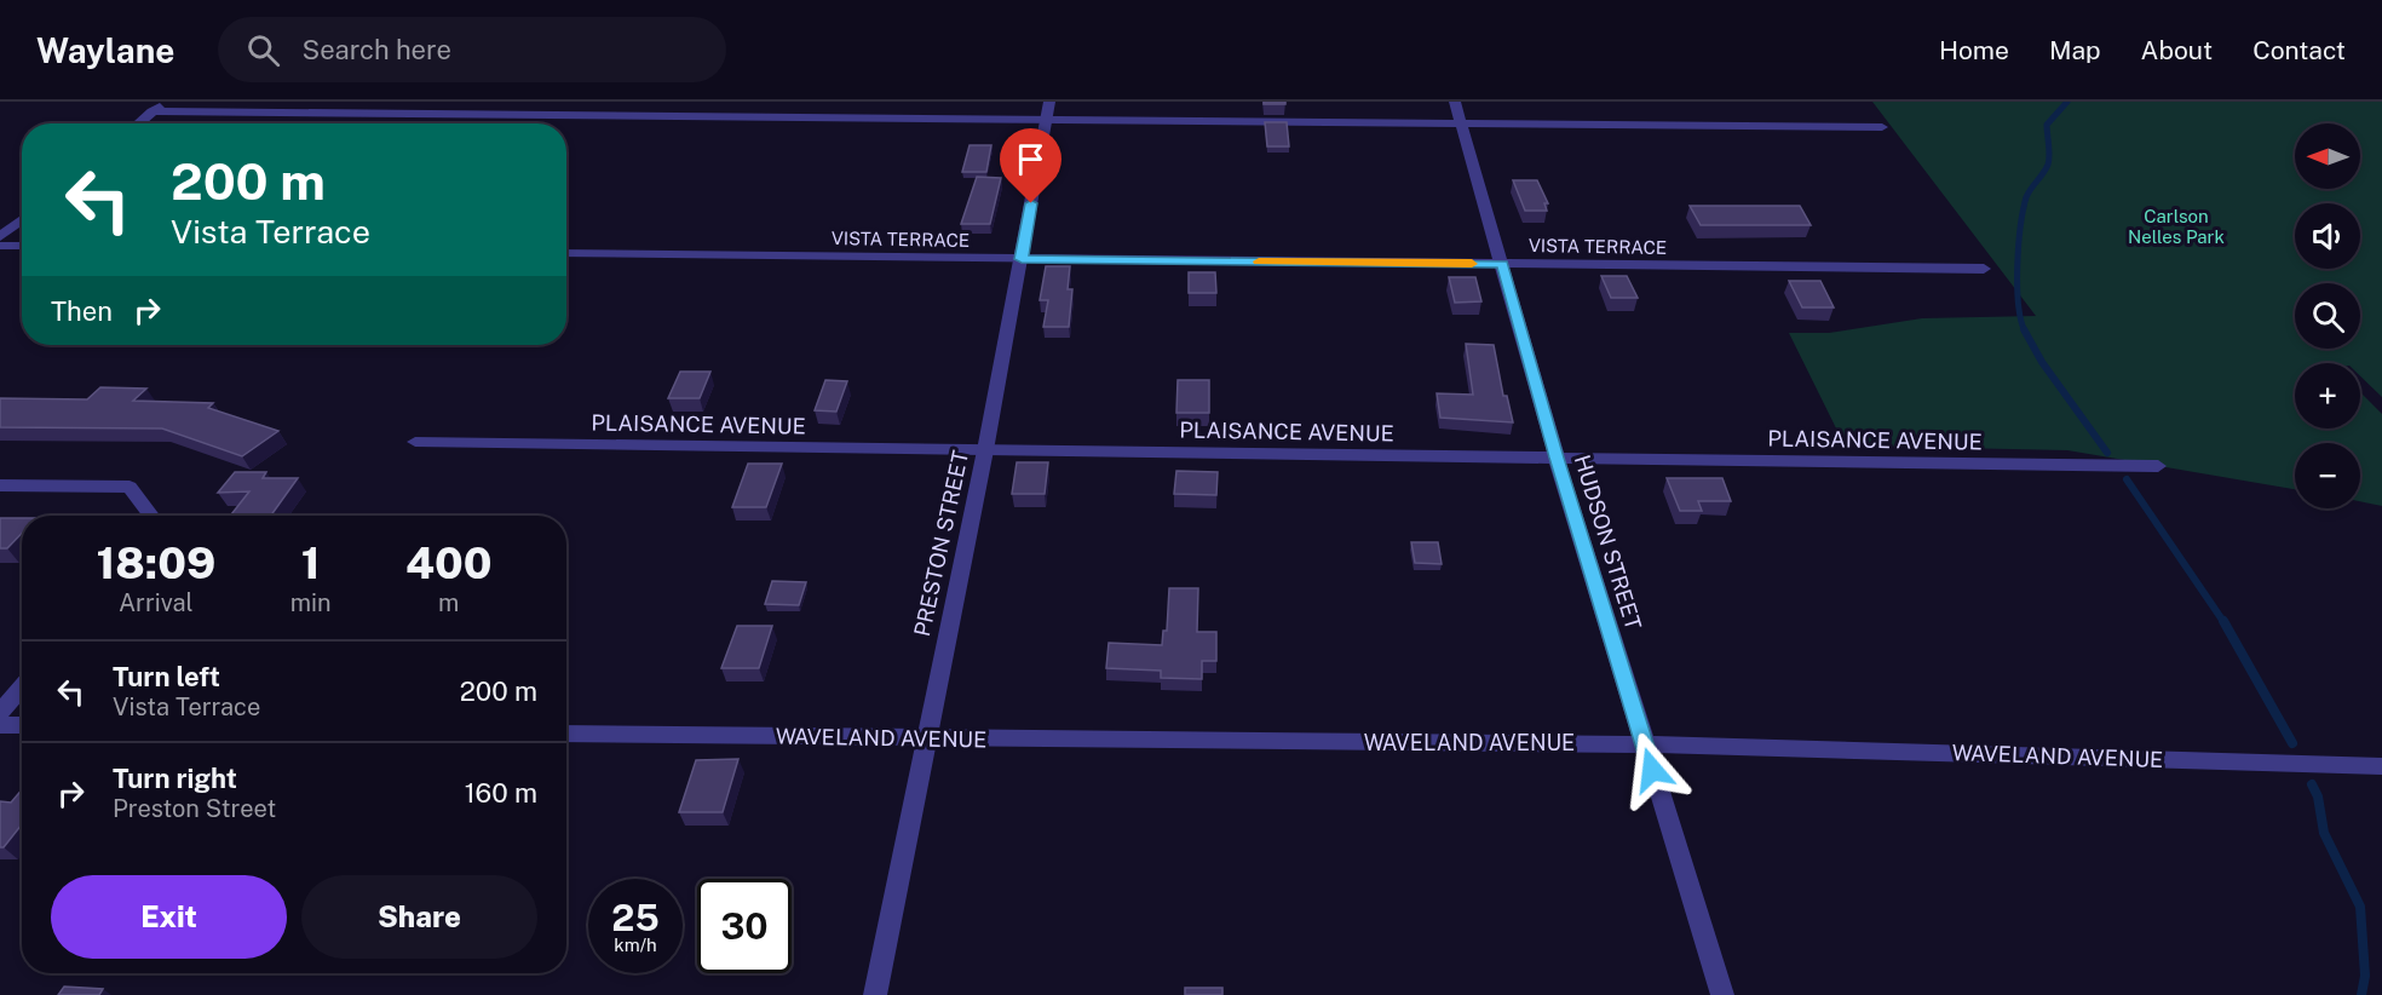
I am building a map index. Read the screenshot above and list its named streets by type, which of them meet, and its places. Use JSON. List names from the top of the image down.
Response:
{
  "streets": {
    "street": [
      "VISTA TERRACE",
      "PLAISANCE AVENUE",
      "HUDSON STREET",
      "PRESTON STREET",
      "WAVELAND AVENUE"
    ]
  },
  "crossings": [
    ["VISTA TERRACE", "HUDSON STREET"],
    ["VISTA TERRACE", "PRESTON STREET"],
    ["PLAISANCE AVENUE", "HUDSON STREET"],
    ["PLAISANCE AVENUE", "PRESTON STREET"],
    ["HUDSON STREET", "WAVELAND AVENUE"],
    ["PRESTON STREET", "WAVELAND AVENUE"]
  ],
  "parks": ["Carlson Nelles Park"],
  "north": "left",
  "page": {
    "header": "Waylane",
    "search": "Search here",
    "nav": [
      "Home",
      "Map",
      "About",
      "Contact"
    ],
    "map_buttons": ["+", "−"],
    "turn": ["200 m", "Vista Terrace"],
    "then": "Then",
    "eta": [
      "18:09",
      "Arrival",
      "1",
      "min",
      "400",
      "m"
    ],
    "list": [
      {
        "name": "Turn left",
        "note": "Vista Terrace",
        "value": "200 m"
      },
      {
        "name": "Turn right",
        "note": "Preston Street",
        "value": "160 m"
      }
    ],
    "buttons": ["Exit", "Share"],
    "speed": "25 km/h",
    "limit": "30"
  }
}
